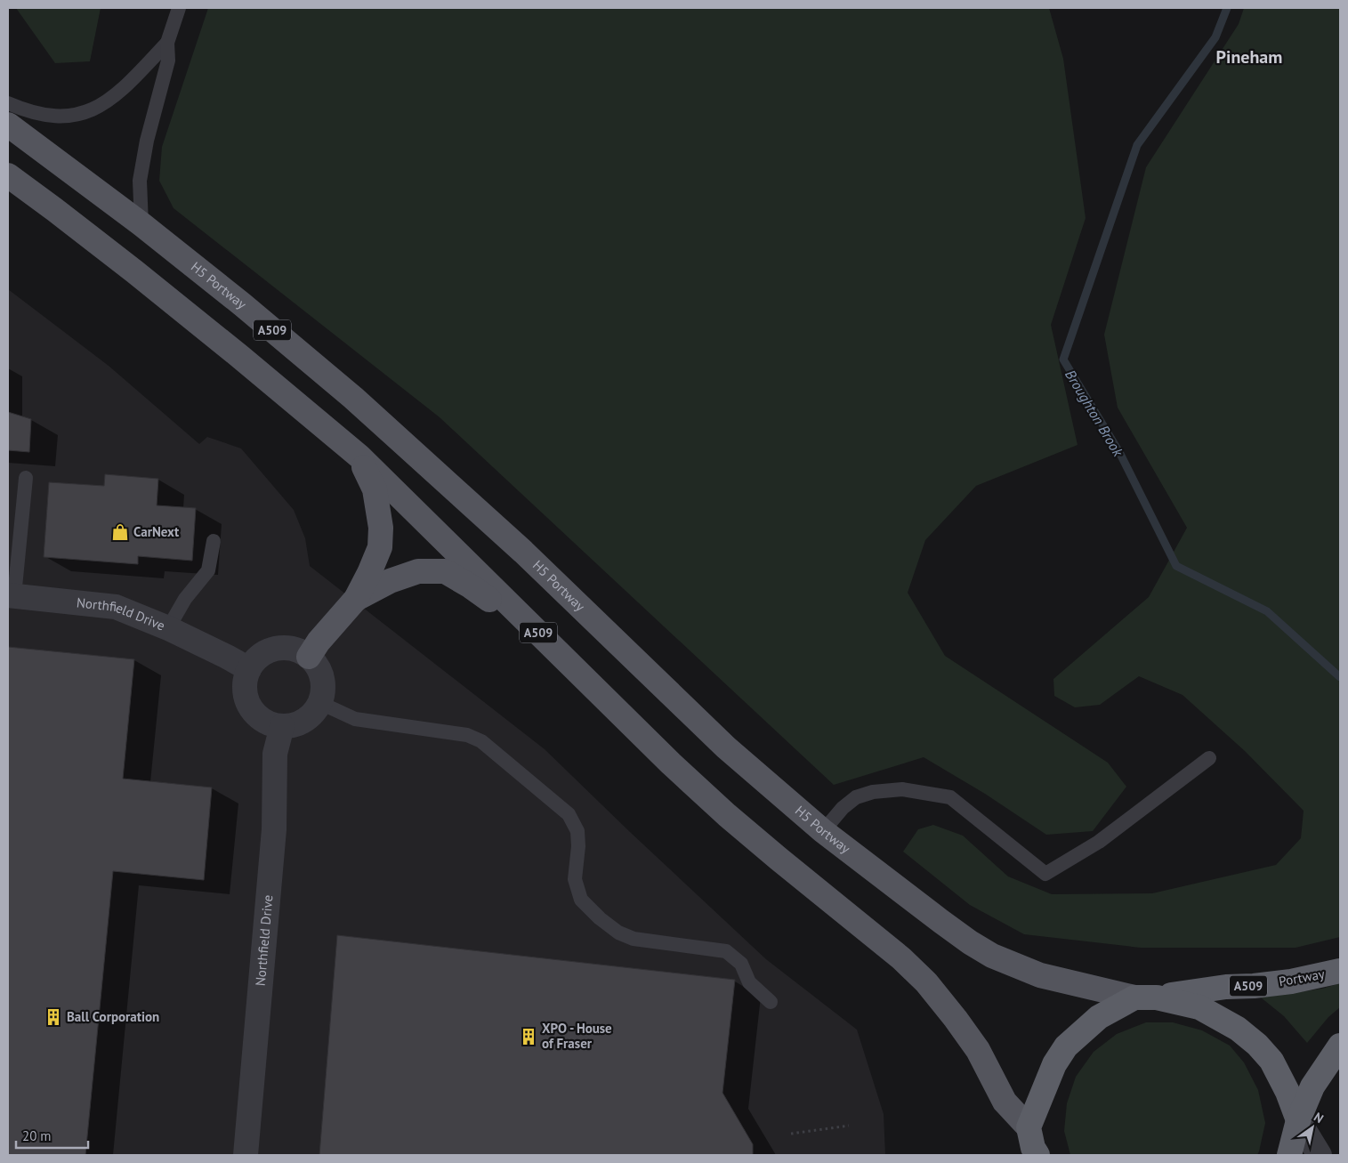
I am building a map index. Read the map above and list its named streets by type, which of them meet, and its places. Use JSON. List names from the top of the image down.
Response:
{
  "streets": {
    "highway": ["A509", "Portway"],
    "main road": ["H5 Portway"],
    "street": ["Northfield Drive"]
  },
  "crossings": [
    ["H5 Portway", "A509"],
    ["H5 Portway", "Portway"],
    ["A509", "Portway"]
  ],
  "districts": ["Pineham"],
  "water": ["Broughton Brook"],
  "places": {
    "shop": ["CarNext"],
    "building": ["Ball Corporation", "XPO - House of Fraser"]
  },
  "scale_bar": "20 m",
  "north": "top right"
}
